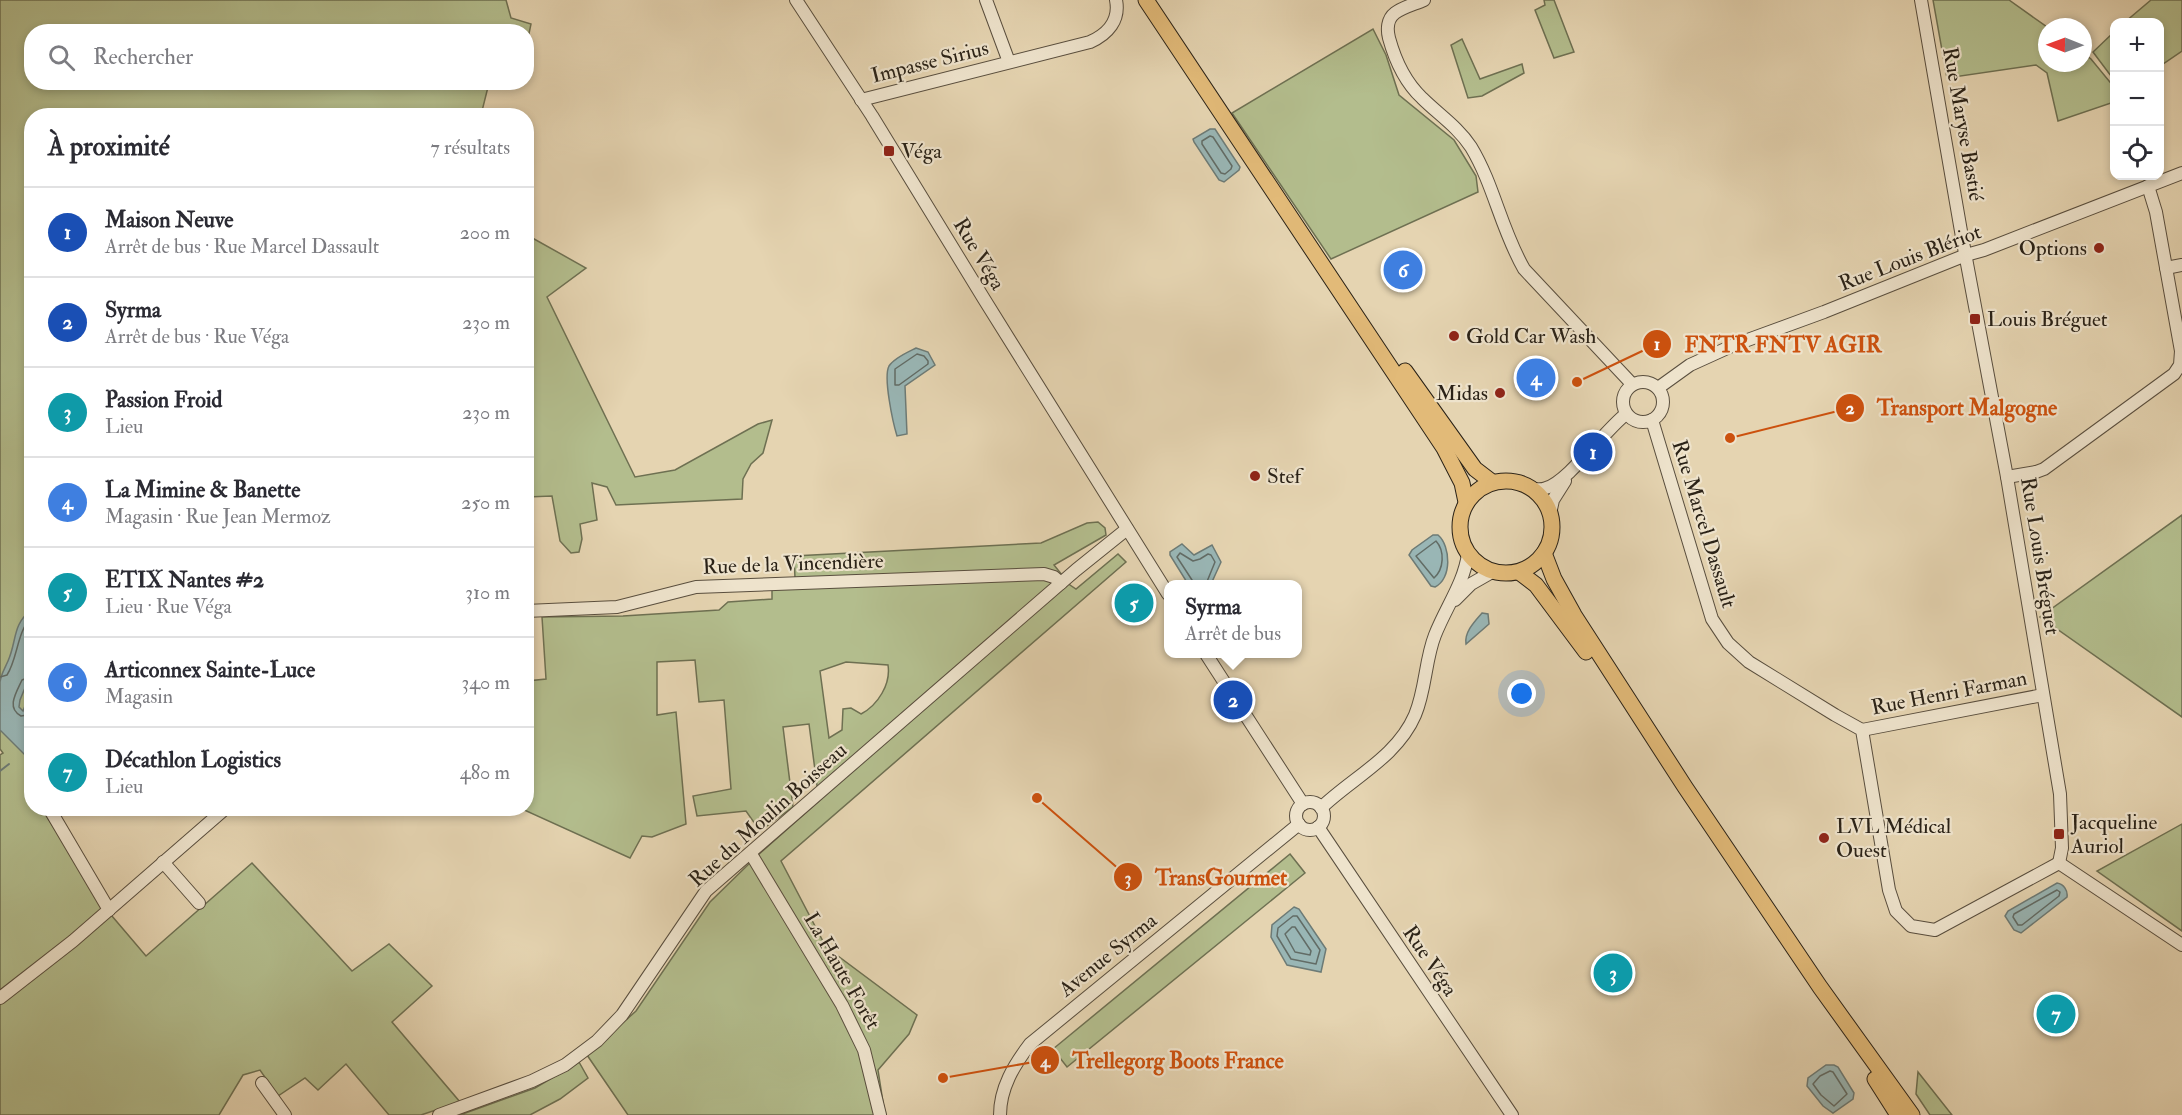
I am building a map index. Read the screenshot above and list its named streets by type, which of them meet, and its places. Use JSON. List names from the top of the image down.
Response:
{
  "streets": {
    "street": [
      "Impasse Sirius",
      "Rue Maryse Bastié",
      "Rue Véga",
      "Rue Louis Blériot",
      "Rue Marcel Dassault",
      "Rue Louis Bréguet",
      "Rue de la Vincendière",
      "Rue Henri Farman",
      "Rue du Moulin Boisseau",
      "Avenue Syrma",
      "La Haute Forêt"
    ]
  },
  "crossings": [
    ["Impasse Sirius", "Rue Véga"],
    ["Rue Maryse Bastié", "Rue Louis Blériot"],
    ["Rue Maryse Bastié", "Rue Louis Bréguet"],
    ["Rue Véga", "Rue du Moulin Boisseau"],
    ["Rue Véga", "Avenue Syrma"],
    ["Rue Louis Blériot", "Rue Marcel Dassault"],
    ["Rue Louis Blériot", "Rue Louis Bréguet"],
    ["Rue Marcel Dassault", "Rue Henri Farman"],
    ["Rue Louis Bréguet", "Rue Henri Farman"],
    ["Rue de la Vincendière", "Rue du Moulin Boisseau"],
    ["Rue du Moulin Boisseau", "La Haute Forêt"]
  ],
  "places": {
    "transit": ["Véga", "Louis Bréguet", "Jacqueline Auriol"],
    "other": [
      "Options",
      "Gold Car Wash",
      "FNTR FNTV AGIR",
      "Midas",
      "Transport Malgogne",
      "Stef",
      "TransGourmet",
      "LVL Médical Ouest",
      "Trellegorg Boots France"
    ]
  },
  "north": "left",
  "page": {
    "map_buttons": ["+", "−"],
    "search": "Rechercher",
    "heading": ["À proximité", "7 résultats"],
    "list": [
      {
        "mark": "1",
        "name": "Maison Neuve",
        "note": "Arrêt de bus · Rue Marcel Dassault",
        "value": "200 m"
      },
      {
        "mark": "2",
        "name": "Syrma",
        "note": "Arrêt de bus · Rue Véga",
        "value": "230 m"
      },
      {
        "mark": "3",
        "name": "Passion Froid",
        "note": "Lieu",
        "value": "230 m"
      },
      {
        "mark": "4",
        "name": "La Mimine & Banette",
        "note": "Magasin · Rue Jean Mermoz",
        "value": "250 m"
      },
      {
        "mark": "5",
        "name": "ETIX Nantes #2",
        "note": "Lieu · Rue Véga",
        "value": "310 m"
      },
      {
        "mark": "6",
        "name": "Articonnex Sainte-Luce",
        "note": "Magasin",
        "value": "340 m"
      },
      {
        "mark": "7",
        "name": "Décathlon Logistics",
        "note": "Lieu",
        "value": "480 m"
      }
    ],
    "pins": [
      "6",
      "4",
      "1",
      "5",
      "2",
      "3",
      "7"
    ],
    "popup": ["Syrma", "Arrêt de bus"]
  }
}
